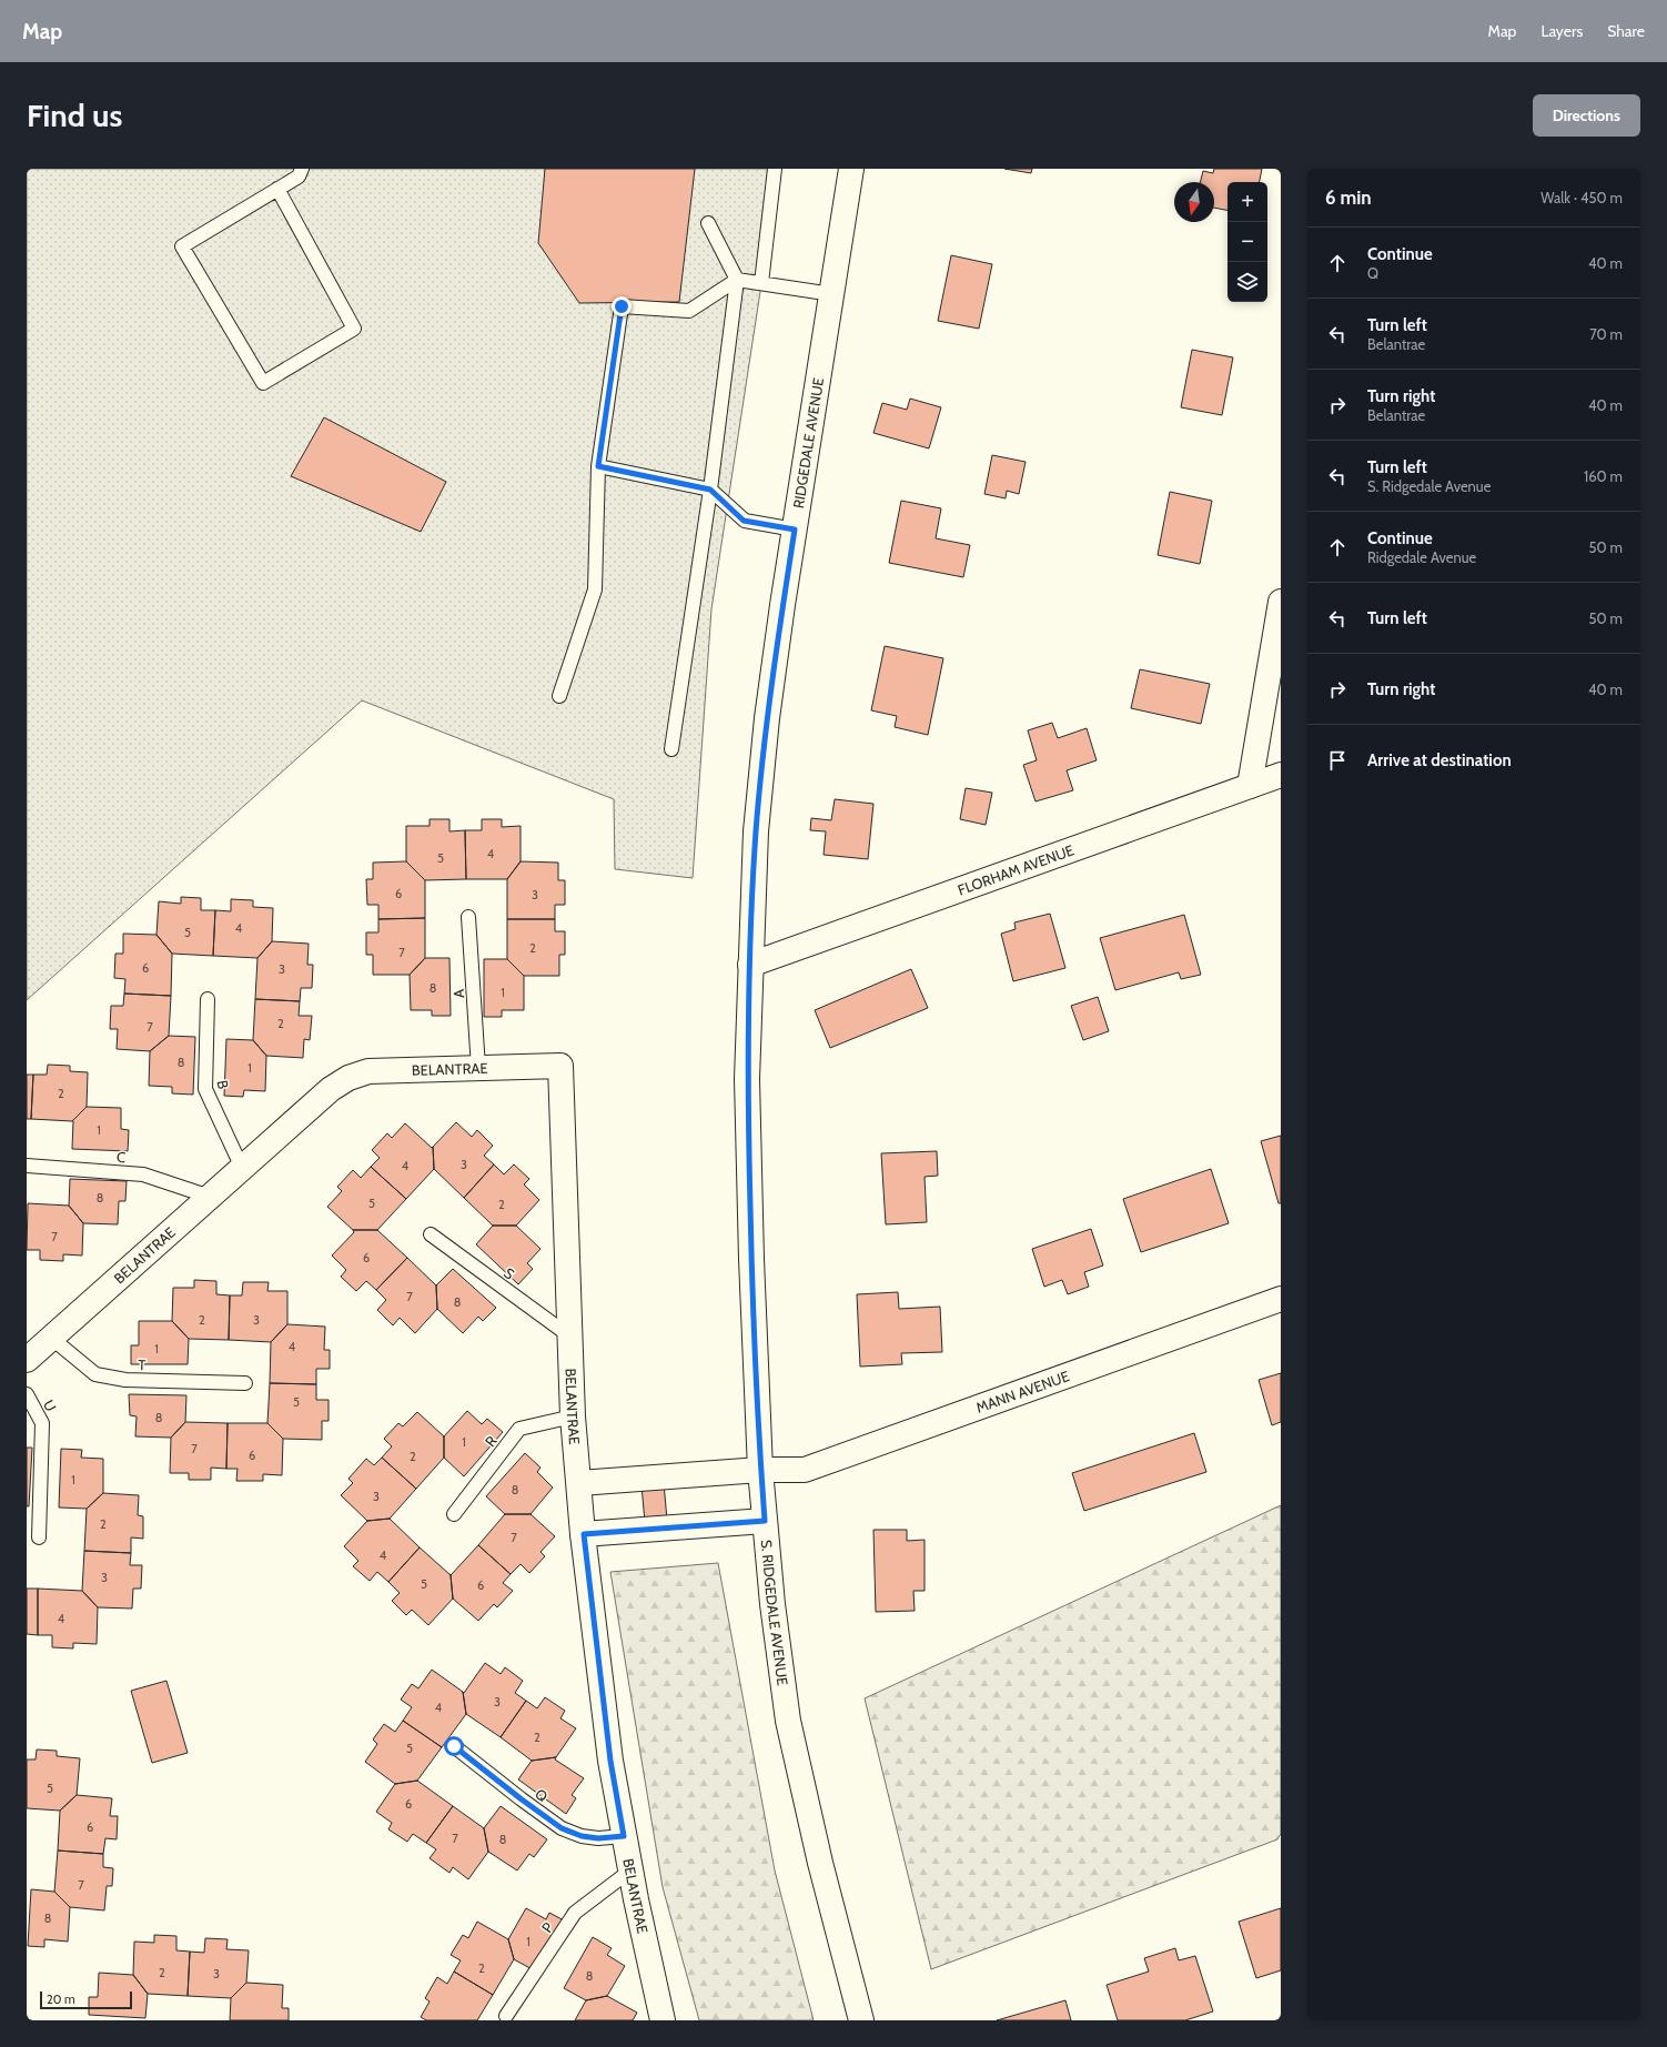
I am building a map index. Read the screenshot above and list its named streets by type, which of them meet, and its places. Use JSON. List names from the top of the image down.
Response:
{
  "streets": {
    "street": [
      "RIDGEDALE AVENUE",
      "FLORHAM AVENUE",
      "BELANTRAE",
      "MANN AVENUE",
      "S. RIDGEDALE AVENUE"
    ],
    "lane": [
      "A",
      "B",
      "C",
      "S",
      "T",
      "U",
      "R",
      "Q",
      "P"
    ]
  },
  "crossings": [
    ["RIDGEDALE AVENUE", "S. RIDGEDALE AVENUE"],
    ["FLORHAM AVENUE", "S. RIDGEDALE AVENUE"],
    ["A", "BELANTRAE"],
    ["BELANTRAE", "B"],
    ["BELANTRAE", "C"],
    ["BELANTRAE", "S"],
    ["BELANTRAE", "T"],
    ["BELANTRAE", "R"],
    ["BELANTRAE", "Q"],
    ["BELANTRAE", "P"],
    ["MANN AVENUE", "S. RIDGEDALE AVENUE"]
  ],
  "house_numbers": [
    "4",
    "5",
    "6",
    "3",
    "4",
    "5",
    "2",
    "7",
    "6",
    "3",
    "8",
    "1",
    "2",
    "7",
    "8",
    "1",
    "2",
    "1",
    "3",
    "4",
    "8",
    "5",
    "2",
    "7",
    "6",
    "7",
    "8",
    "2",
    "3",
    "4",
    "1",
    "5",
    "8",
    "1",
    "7",
    "6",
    "2",
    "1",
    "8",
    "3",
    "2",
    "7",
    "4",
    "3",
    "5",
    "6",
    "4",
    "3",
    "4",
    "2",
    "5",
    "5",
    "6",
    "6",
    "7",
    "8",
    "7",
    "8",
    "1",
    "2",
    "2",
    "3",
    "8"
  ],
  "scale_bar": "20 m",
  "north": "bottom",
  "page": {
    "header": "Map",
    "nav": ["Map", "Layers", "Share"],
    "buttons": "Directions",
    "title": "Find us",
    "heading": ["6 min", "Walk · 450 m"],
    "map_buttons": ["+", "−"],
    "list": [
      ["Continue", "Q", "40 m"],
      ["Turn left", "Belantrae", "70 m"],
      ["Turn right", "Belantrae", "40 m"],
      ["Turn left", "S. Ridgedale Avenue", "160 m"],
      ["Continue", "Ridgedale Avenue", "50 m"],
      ["Turn left", "50 m"],
      ["Turn right", "40 m"],
      "Arrive at destination"
    ],
    "scale": "20 m"
  }
}
